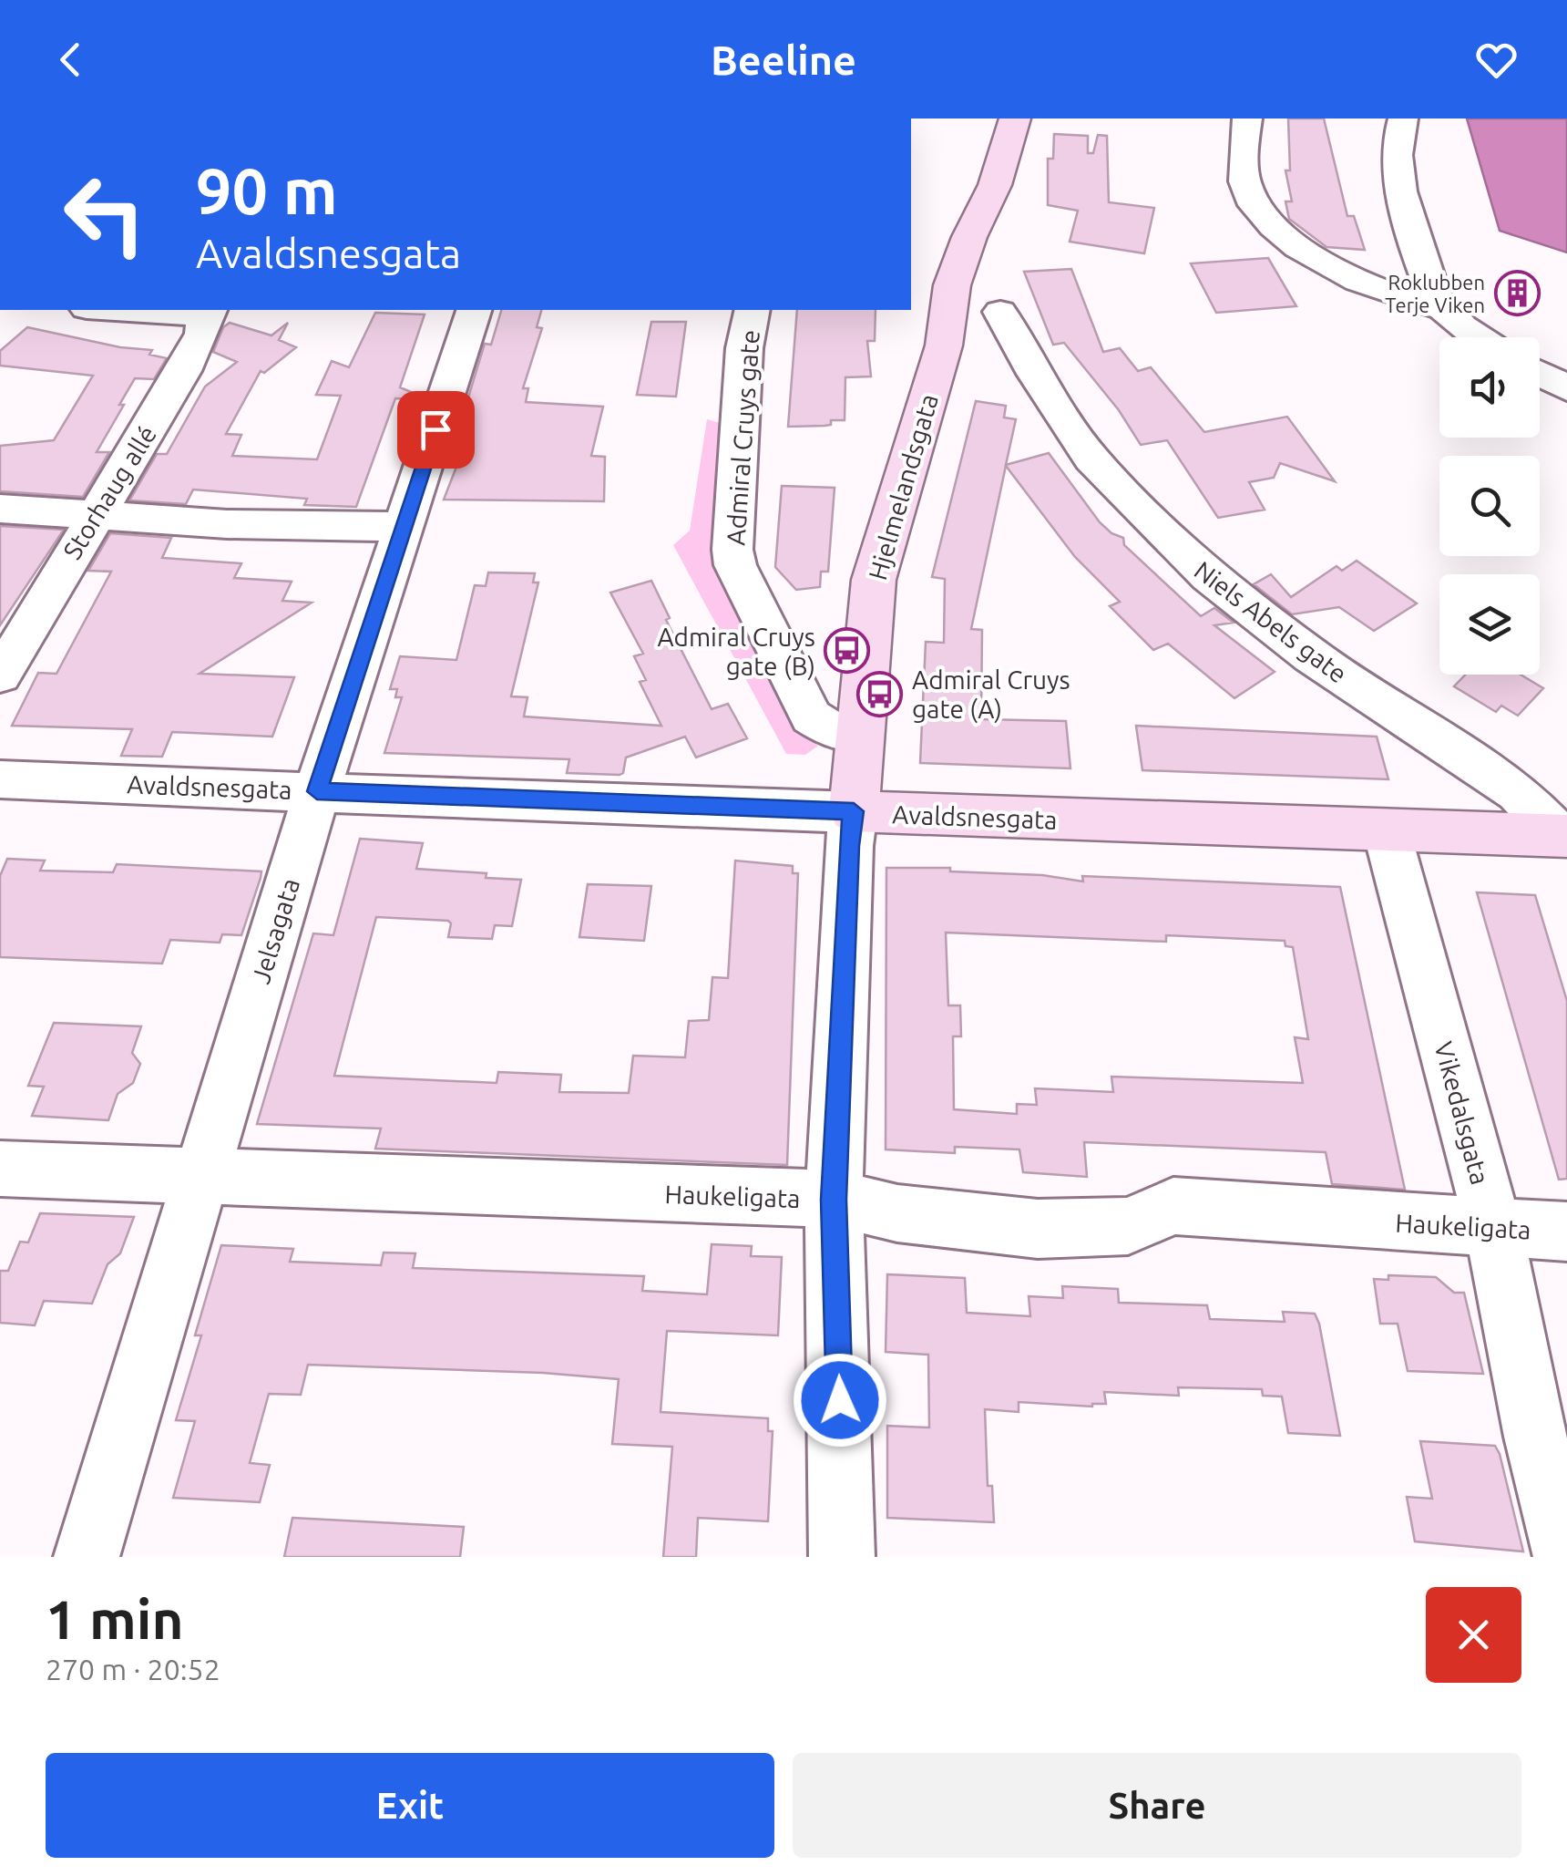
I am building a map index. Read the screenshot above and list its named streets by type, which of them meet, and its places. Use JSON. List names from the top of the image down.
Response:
{
  "streets": {
    "street": [
      "Admiral Cruys gate",
      "Hjelmelandsgata",
      "Storhaug allé",
      "Niels Abels gate",
      "Avaldsnesgata",
      "Jelsagata",
      "Vikedalsgata",
      "Haukeligata"
    ]
  },
  "crossings": [
    ["Admiral Cruys gate", "Hjelmelandsgata"],
    ["Hjelmelandsgata", "Avaldsnesgata"],
    ["Hjelmelandsgata", "Haukeligata"],
    ["Niels Abels gate", "Avaldsnesgata"],
    ["Avaldsnesgata", "Jelsagata"],
    ["Avaldsnesgata", "Vikedalsgata"],
    ["Jelsagata", "Haukeligata"],
    ["Vikedalsgata", "Haukeligata"]
  ],
  "places": {
    "building": ["Roklubben Terje Viken"],
    "bus stop": ["Admiral Cruys gate (B)", "Admiral Cruys gate (A)"]
  },
  "page": {
    "header": "Beeline",
    "turn": ["90 m", "Avaldsnesgata"],
    "heading": ["1 min", "270 m · 20:52"],
    "buttons": ["Exit", "Share"]
  }
}
